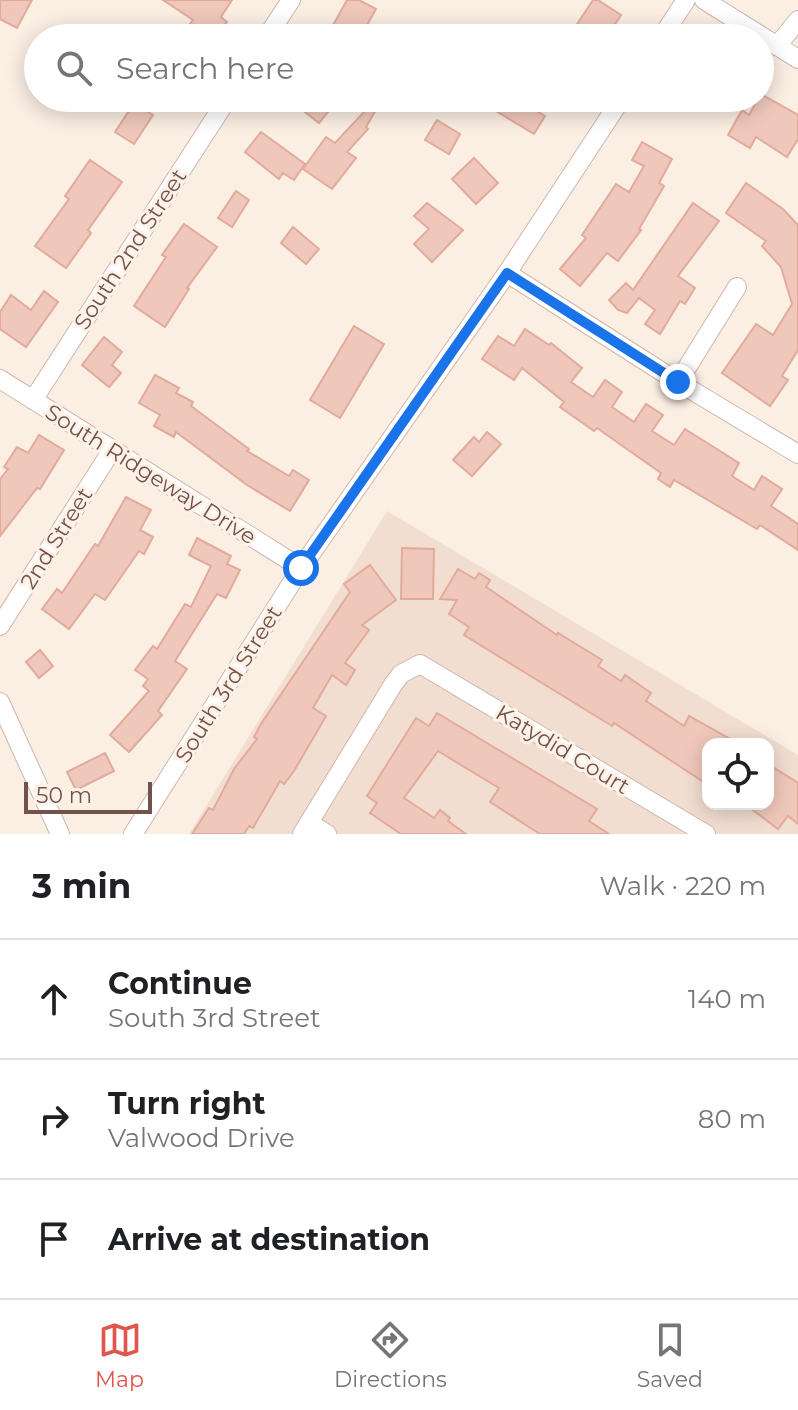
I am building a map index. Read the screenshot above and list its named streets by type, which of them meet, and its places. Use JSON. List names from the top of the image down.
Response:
{
  "streets": {
    "street": [
      "South 2nd Street",
      "South Ridgeway Drive",
      "2nd Street",
      "South 3rd Street",
      "Katydid Court"
    ]
  },
  "crossings": [
    ["South 2nd Street", "South Ridgeway Drive"],
    ["South Ridgeway Drive", "2nd Street"],
    ["South Ridgeway Drive", "South 3rd Street"]
  ],
  "scale_bar": "50 m",
  "page": {
    "search": "Search here",
    "scale": "50 m",
    "heading": ["3 min", "Walk · 220 m"],
    "list": [
      ["Continue", "South 3rd Street", "140 m"],
      ["Turn right", "Valwood Drive", "80 m"],
      "Arrive at destination"
    ],
    "nav": ["Map", "Directions", "Saved"]
  }
}
